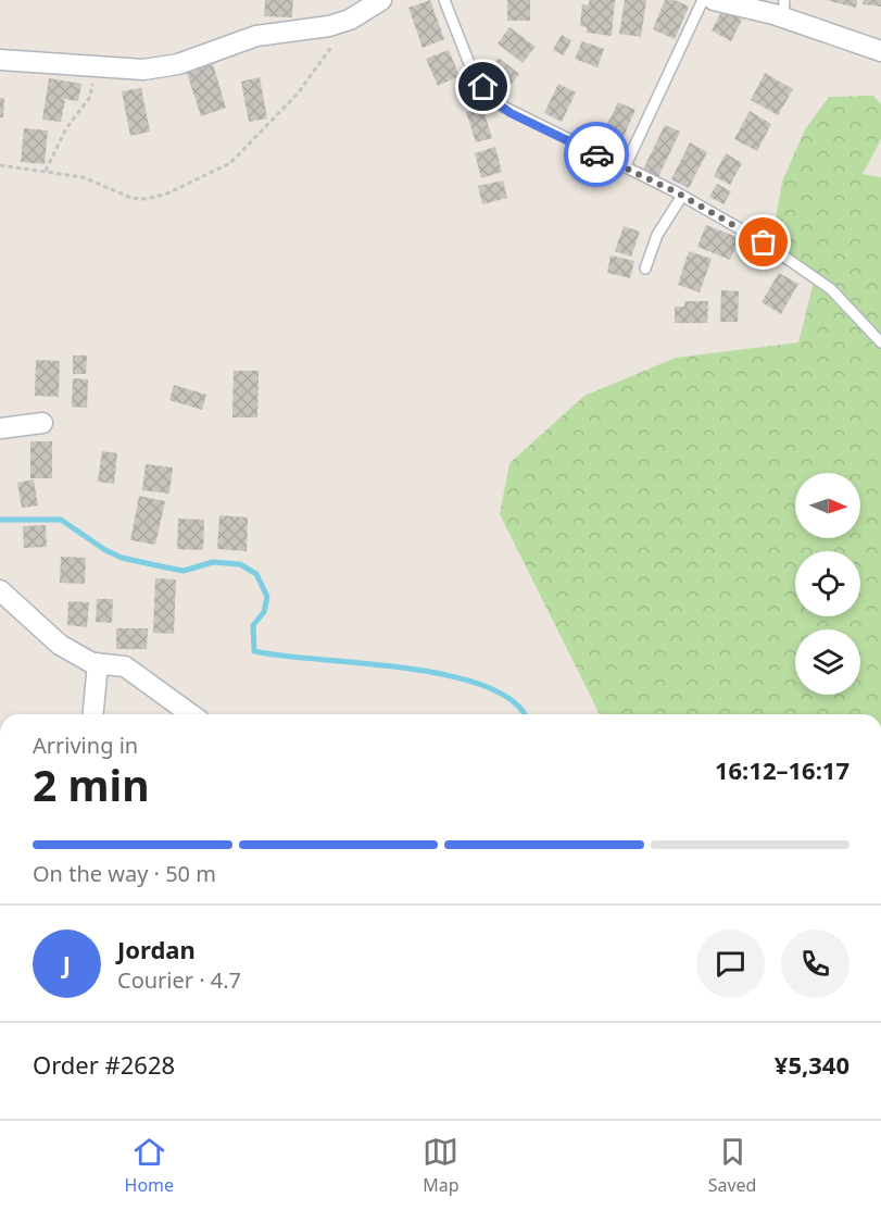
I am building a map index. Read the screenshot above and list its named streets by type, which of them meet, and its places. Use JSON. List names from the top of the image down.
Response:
{
  "north": "right",
  "page": {
    "heading": ["2 min", "Arriving in", "16:12–16:17"],
    "panel": [
      "Jordan",
      "Courier · 4.7",
      "Order #2628",
      "¥5,340"
    ],
    "bar": "On the way · 50 m",
    "round": "J",
    "tabs": ["Home", "Map", "Saved"]
  }
}
